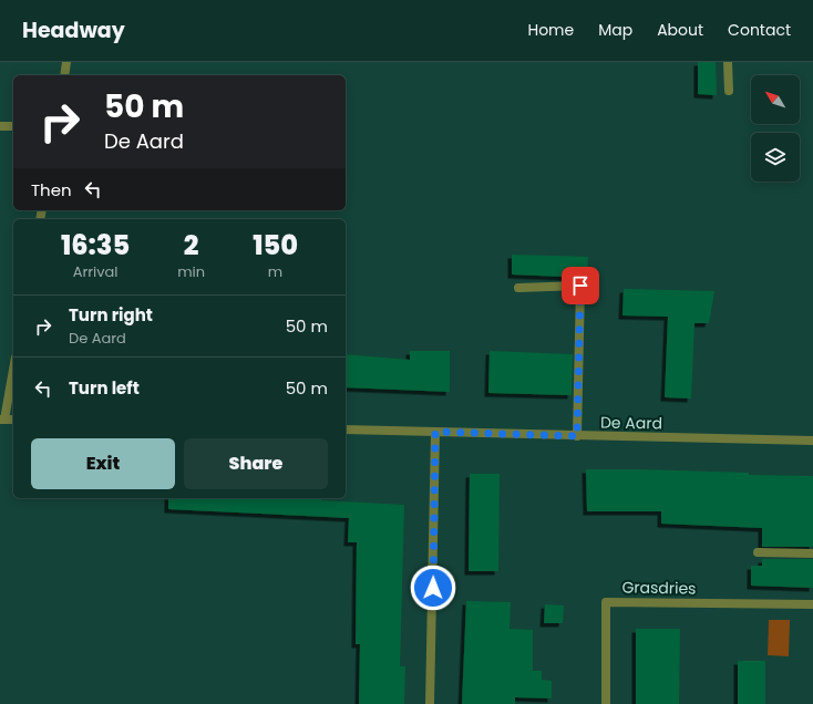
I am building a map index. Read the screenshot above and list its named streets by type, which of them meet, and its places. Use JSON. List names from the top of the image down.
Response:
{
  "streets": {
    "street": ["De Aard", "Grasdries"]
  },
  "north": "top left",
  "page": {
    "header": "Headway",
    "nav": [
      "Home",
      "Map",
      "About",
      "Contact"
    ],
    "turn": ["50 m", "De Aard"],
    "then": "Then",
    "eta": [
      "16:35",
      "Arrival",
      "2",
      "min",
      "150",
      "m"
    ],
    "list": [
      {
        "name": "Turn right",
        "note": "De Aard",
        "value": "50 m"
      },
      {
        "name": "Turn left",
        "value": "50 m"
      }
    ],
    "buttons": ["Exit", "Share"]
  }
}
